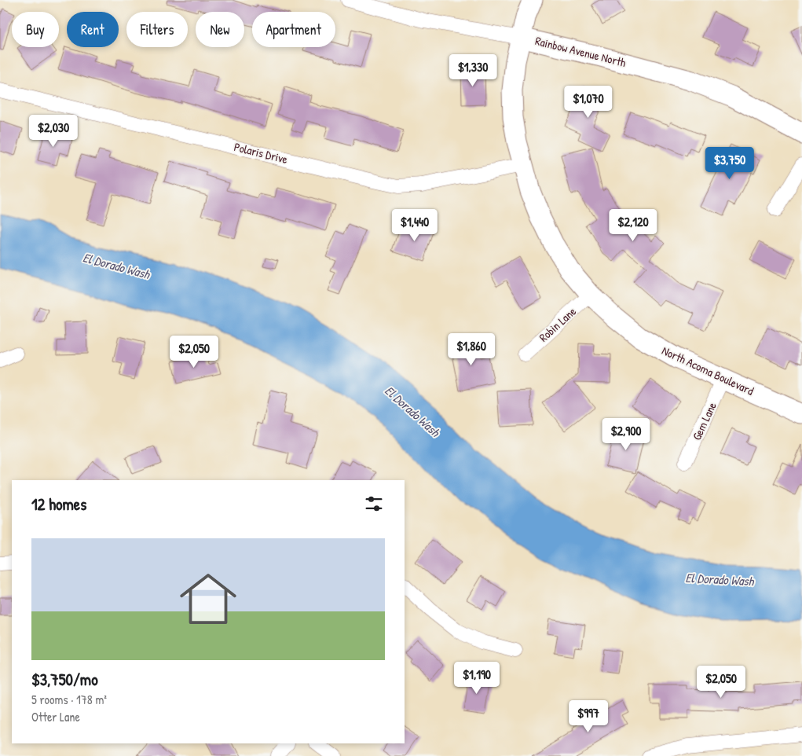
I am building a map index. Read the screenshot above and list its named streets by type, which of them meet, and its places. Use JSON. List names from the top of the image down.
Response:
{
  "streets": {
    "main road": ["Rainbow Avenue North", "North Acoma Boulevard"],
    "street": ["Polaris Drive", "Robin Lane", "Gem Lane"]
  },
  "crossings": [
    ["Rainbow Avenue North", "North Acoma Boulevard"],
    ["Polaris Drive", "North Acoma Boulevard"],
    ["Robin Lane", "North Acoma Boulevard"],
    ["North Acoma Boulevard", "Gem Lane"]
  ],
  "water": ["El Dorado Wash"],
  "page": {
    "chip": [
      "Buy",
      "Rent",
      "Filters",
      "New",
      "Apartment"
    ],
    "price": [
      "$1,330",
      "$1,070",
      "$2,030",
      "$3,750",
      "$1,440",
      "$2,120",
      "$1,860",
      "$2,050",
      "$2,900",
      "$1,190",
      "$2,050",
      "$997"
    ],
    "heading": "12 homes",
    "list": [
      {
        "name": "$3,750/mo",
        "note": "5 rooms · 178 m² · Otter Lane"
      }
    ]
  }
}
